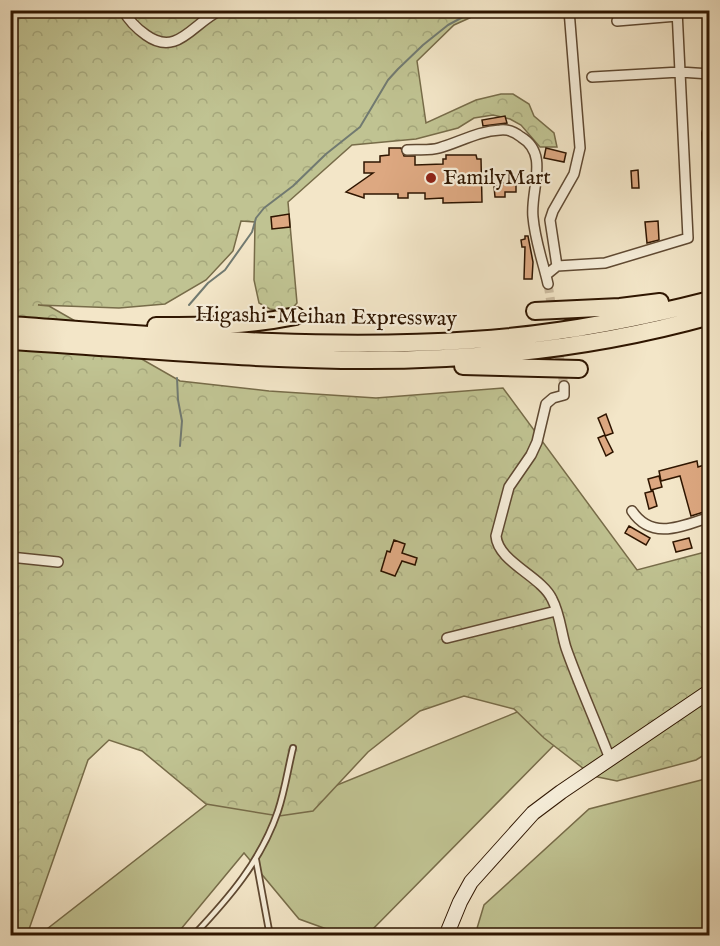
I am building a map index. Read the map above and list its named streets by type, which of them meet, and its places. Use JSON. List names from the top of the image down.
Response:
{
  "streets": {
    "highway": ["Higashi-Meihan Expressway"]
  },
  "places": ["FamilyMart"]
}
